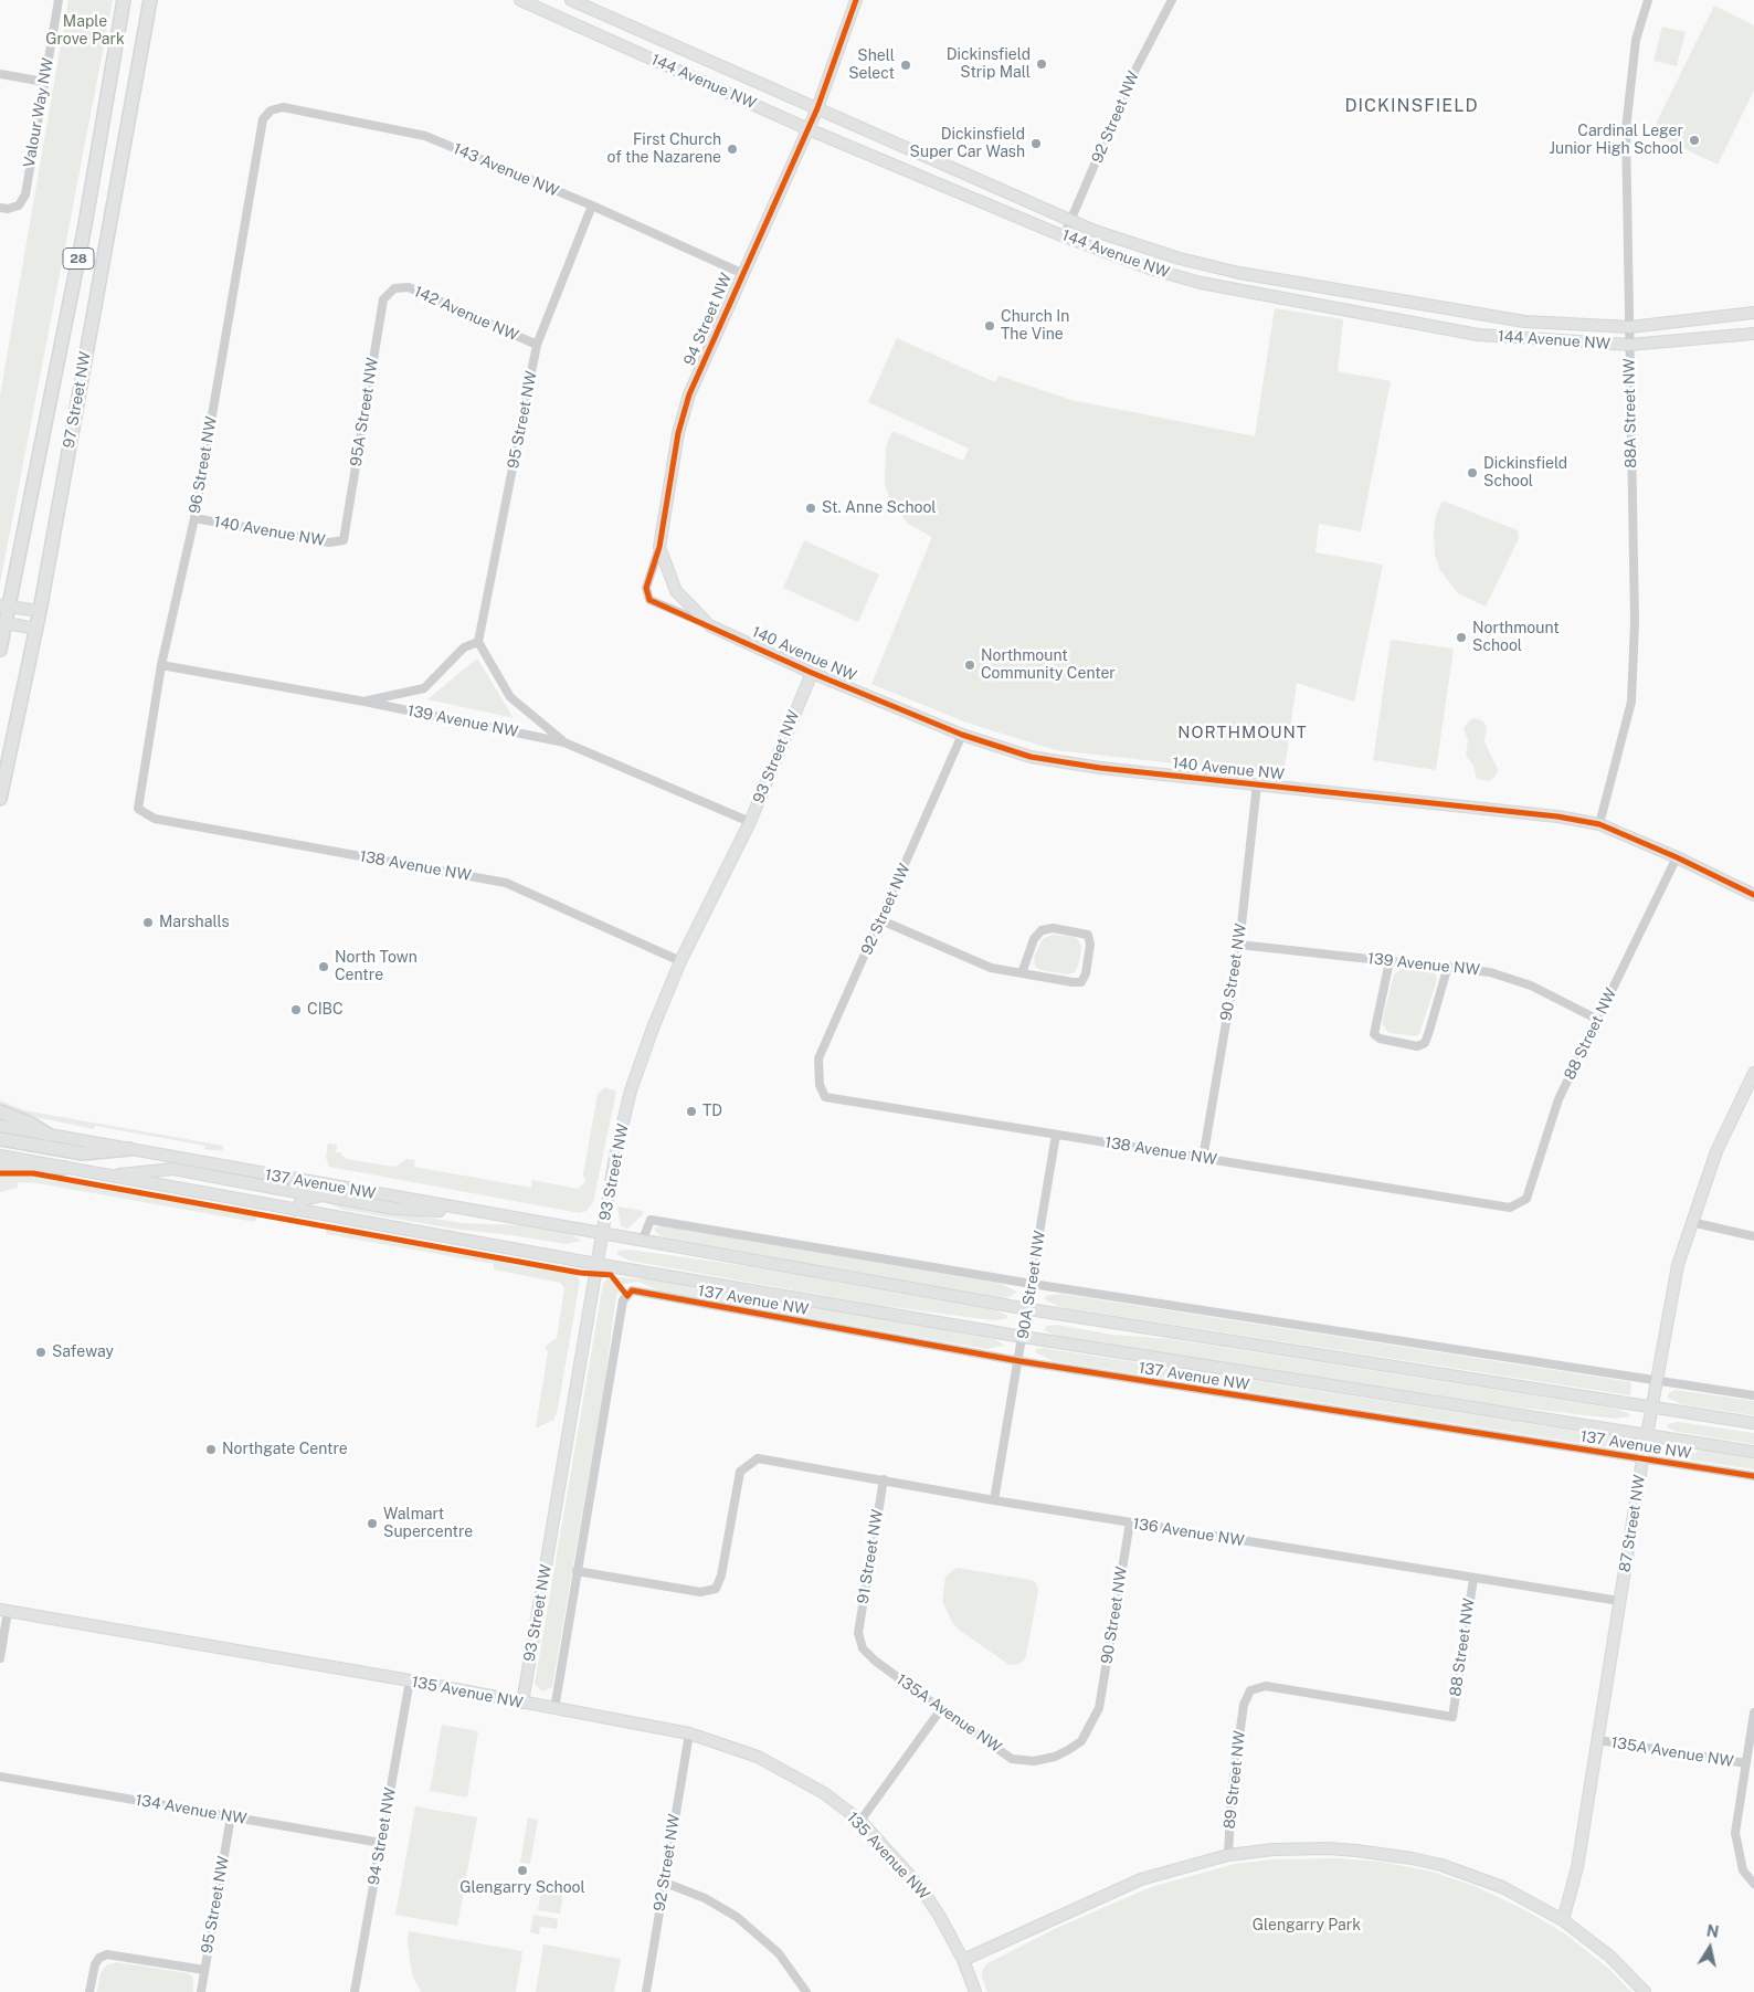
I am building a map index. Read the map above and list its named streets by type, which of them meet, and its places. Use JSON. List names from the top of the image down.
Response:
{
  "streets": {
    "main road": ["28", "97 Street NW"],
    "street": [
      "144 Avenue NW",
      "Valour Way NW",
      "92 Street NW",
      "143 Avenue NW",
      "142 Avenue NW",
      "94 Street NW",
      "95A Street NW",
      "88A Street NW",
      "95 Street NW",
      "96 Street NW",
      "140 Avenue NW",
      "139 Avenue NW",
      "93 Street NW",
      "138 Avenue NW",
      "90 Street NW",
      "88 Street NW",
      "137 Avenue NW",
      "90A Street NW",
      "87 Street NW",
      "136 Avenue NW",
      "91 Street NW",
      "135 Avenue NW",
      "135A Avenue NW",
      "89 Street NW",
      "134 Avenue NW"
    ]
  },
  "crossings": [
    ["144 Avenue NW", "92 Street NW"],
    ["144 Avenue NW", "94 Street NW"],
    ["144 Avenue NW", "88A Street NW"],
    ["92 Street NW", "140 Avenue NW"],
    ["92 Street NW", "138 Avenue NW"],
    ["92 Street NW", "135 Avenue NW"],
    ["143 Avenue NW", "94 Street NW"],
    ["143 Avenue NW", "95 Street NW"],
    ["143 Avenue NW", "96 Street NW"],
    ["142 Avenue NW", "95A Street NW"],
    ["142 Avenue NW", "95 Street NW"],
    ["94 Street NW", "140 Avenue NW"],
    ["94 Street NW", "135 Avenue NW"],
    ["94 Street NW", "134 Avenue NW"],
    ["95A Street NW", "140 Avenue NW"],
    ["88A Street NW", "140 Avenue NW"],
    ["95 Street NW", "134 Avenue NW"],
    ["96 Street NW", "140 Avenue NW"],
    ["96 Street NW", "139 Avenue NW"],
    ["96 Street NW", "138 Avenue NW"],
    ["140 Avenue NW", "93 Street NW"],
    ["140 Avenue NW", "90 Street NW"],
    ["140 Avenue NW", "88 Street NW"],
    ["139 Avenue NW", "93 Street NW"],
    ["139 Avenue NW", "90 Street NW"],
    ["139 Avenue NW", "88 Street NW"],
    ["93 Street NW", "138 Avenue NW"],
    ["93 Street NW", "137 Avenue NW"],
    ["93 Street NW", "136 Avenue NW"],
    ["93 Street NW", "135 Avenue NW"],
    ["138 Avenue NW", "90 Street NW"],
    ["138 Avenue NW", "88 Street NW"],
    ["138 Avenue NW", "90A Street NW"],
    ["90 Street NW", "136 Avenue NW"],
    ["90 Street NW", "135A Avenue NW"],
    ["88 Street NW", "136 Avenue NW"],
    ["88 Street NW", "89 Street NW"],
    ["137 Avenue NW", "90A Street NW"],
    ["137 Avenue NW", "87 Street NW"],
    ["90A Street NW", "136 Avenue NW"],
    ["87 Street NW", "136 Avenue NW"],
    ["87 Street NW", "135A Avenue NW"],
    ["136 Avenue NW", "91 Street NW"],
    ["91 Street NW", "135A Avenue NW"]
  ],
  "districts": ["DICKINSFIELD", "NORTHMOUNT"],
  "parks": ["Maple Grove Park", "Glengarry Park"],
  "places": [
    "Dickinsfield Strip Mall",
    "Shell Select",
    "Cardinal Leger Junior High School",
    "Dickinsfield Super Car Wash",
    "First Church of the Nazarene",
    "Church In The Vine",
    "Dickinsfield School",
    "St. Anne School",
    "Northmount School",
    "Northmount Community Center",
    "Marshalls",
    "North Town Centre",
    "CIBC",
    "TD",
    "Safeway",
    "Northgate Centre",
    "Walmart Supercentre",
    "Glengarry School"
  ],
  "north": "top"
}
